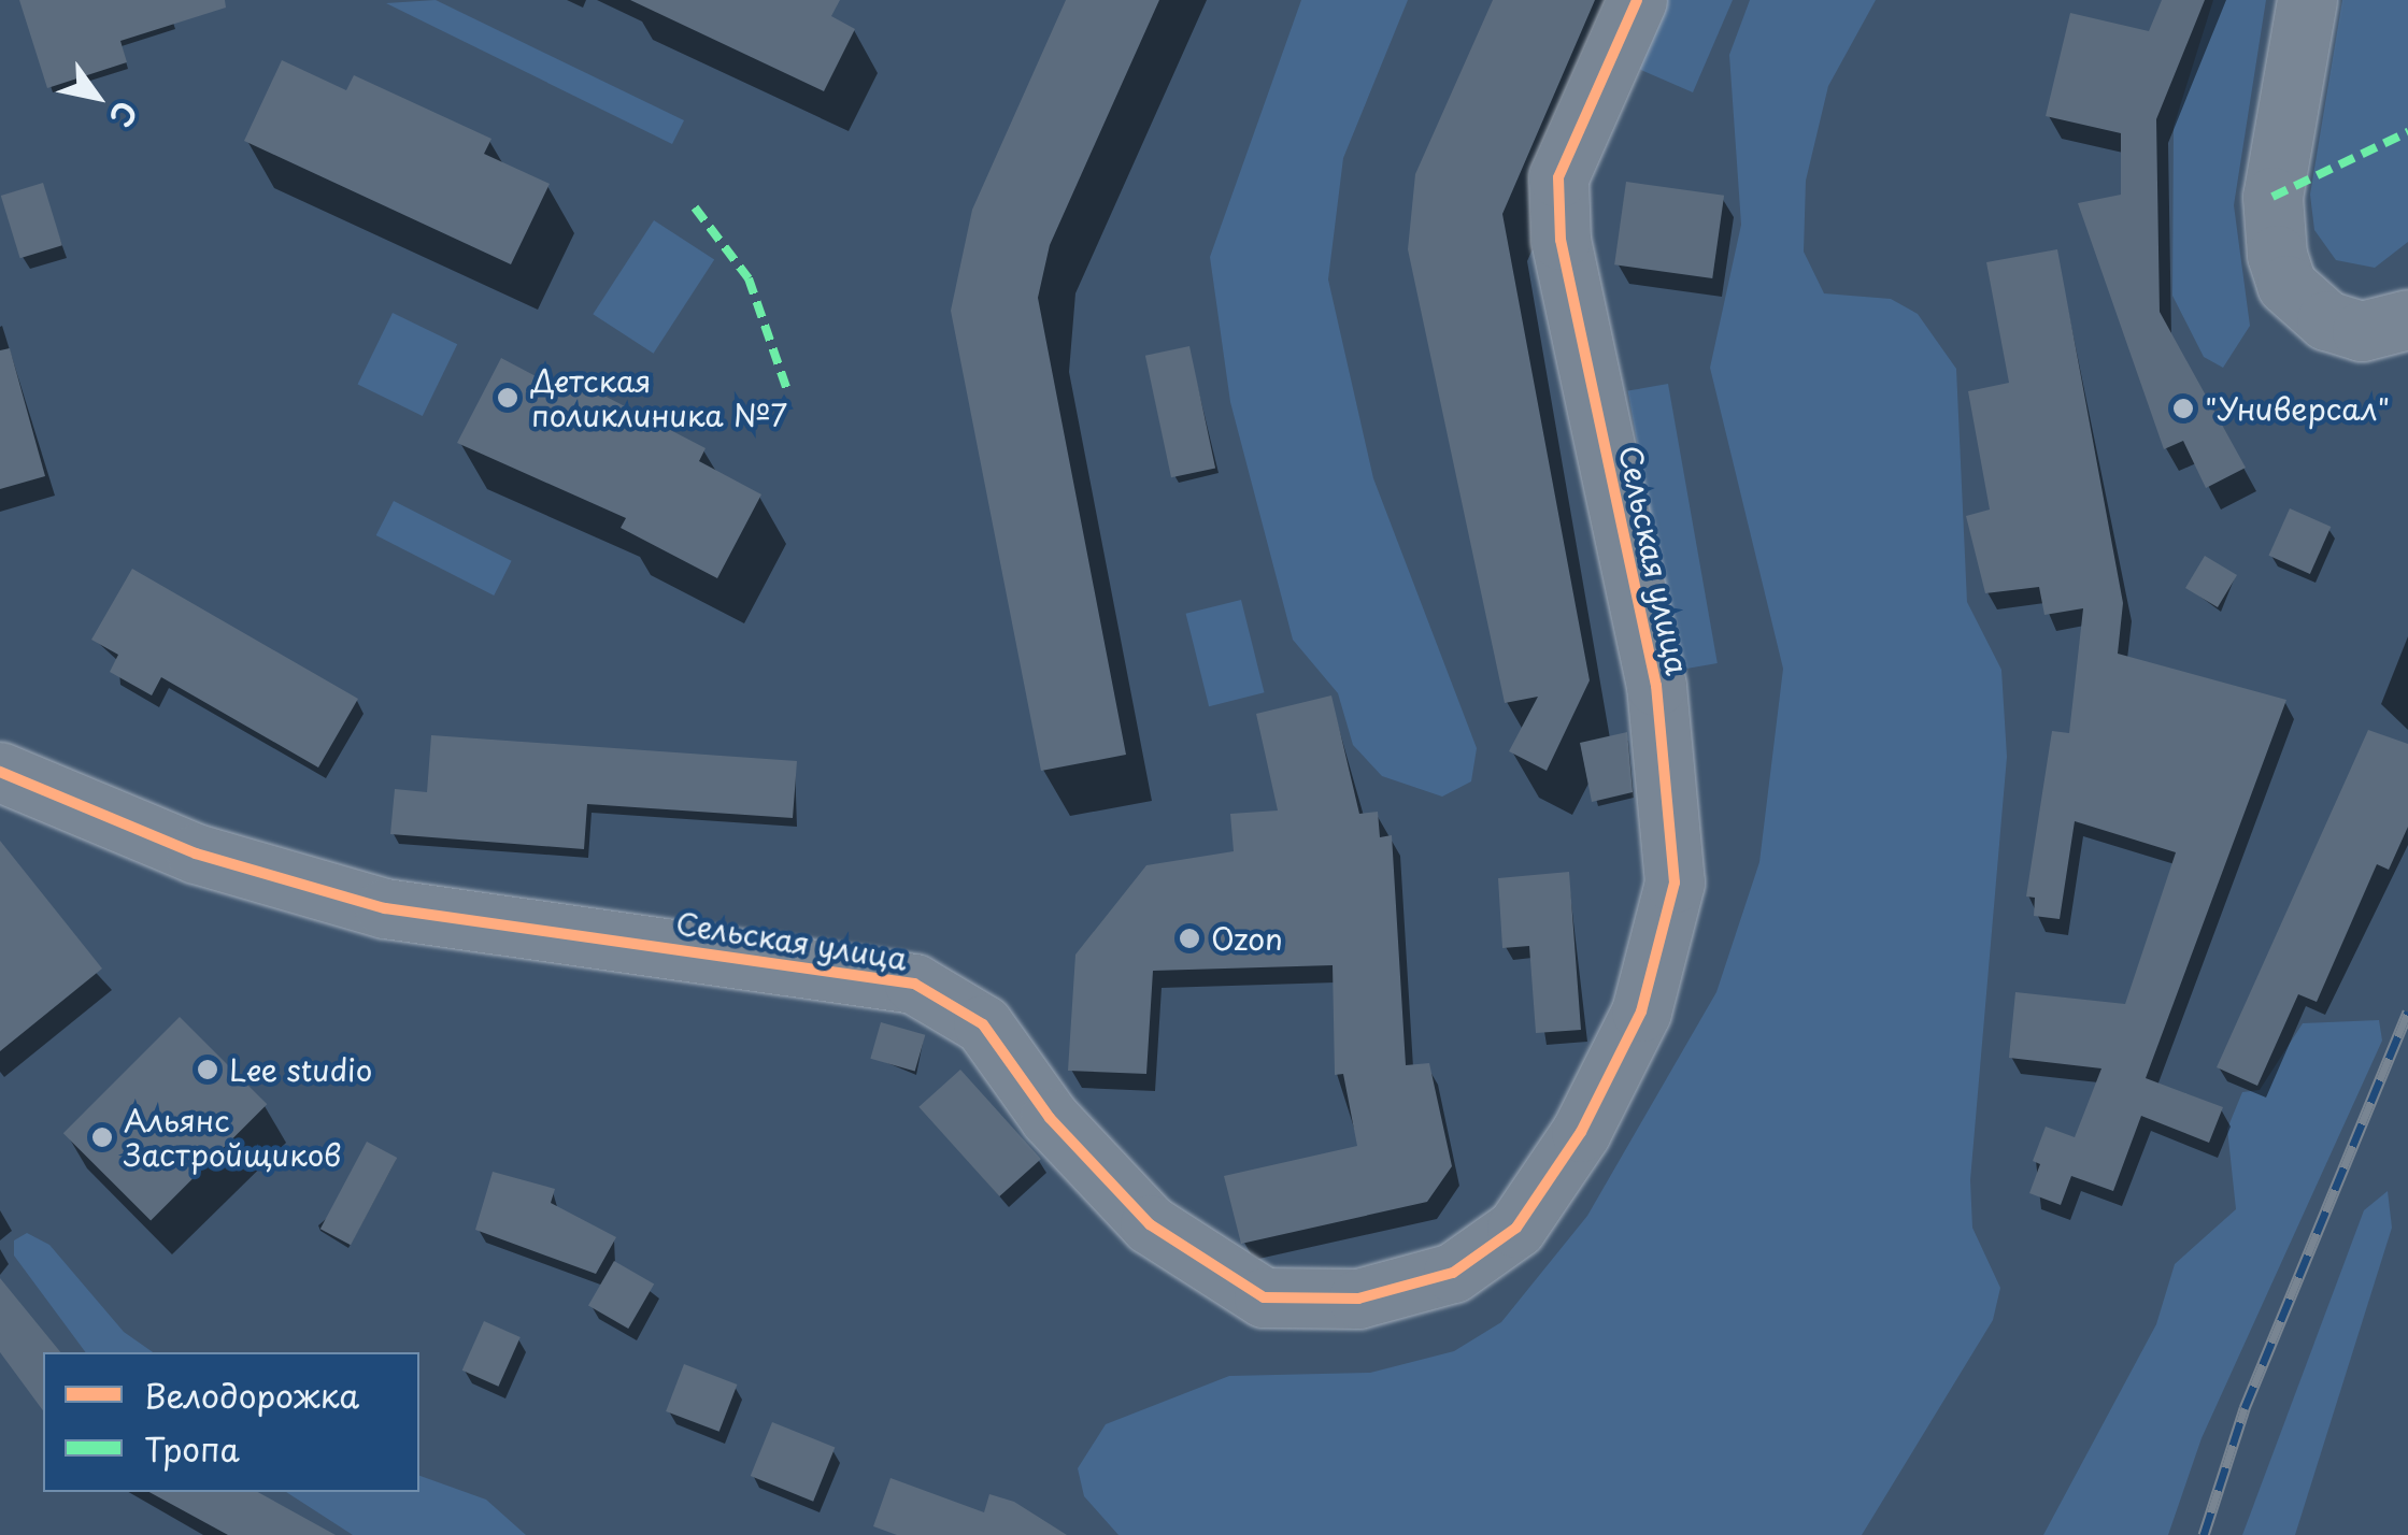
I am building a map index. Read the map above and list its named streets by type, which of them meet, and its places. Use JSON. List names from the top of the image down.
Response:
{
  "streets": {
    "street": ["Сельская улица"]
  },
  "places": [
    "Детская поликлиника №7",
    "\"Универсал\"",
    "Ozon",
    "Lee studio",
    "Альянс Застройщиков"
  ],
  "legend": ["Велодорожка", "Тропа"],
  "north": "bottom right"
}
